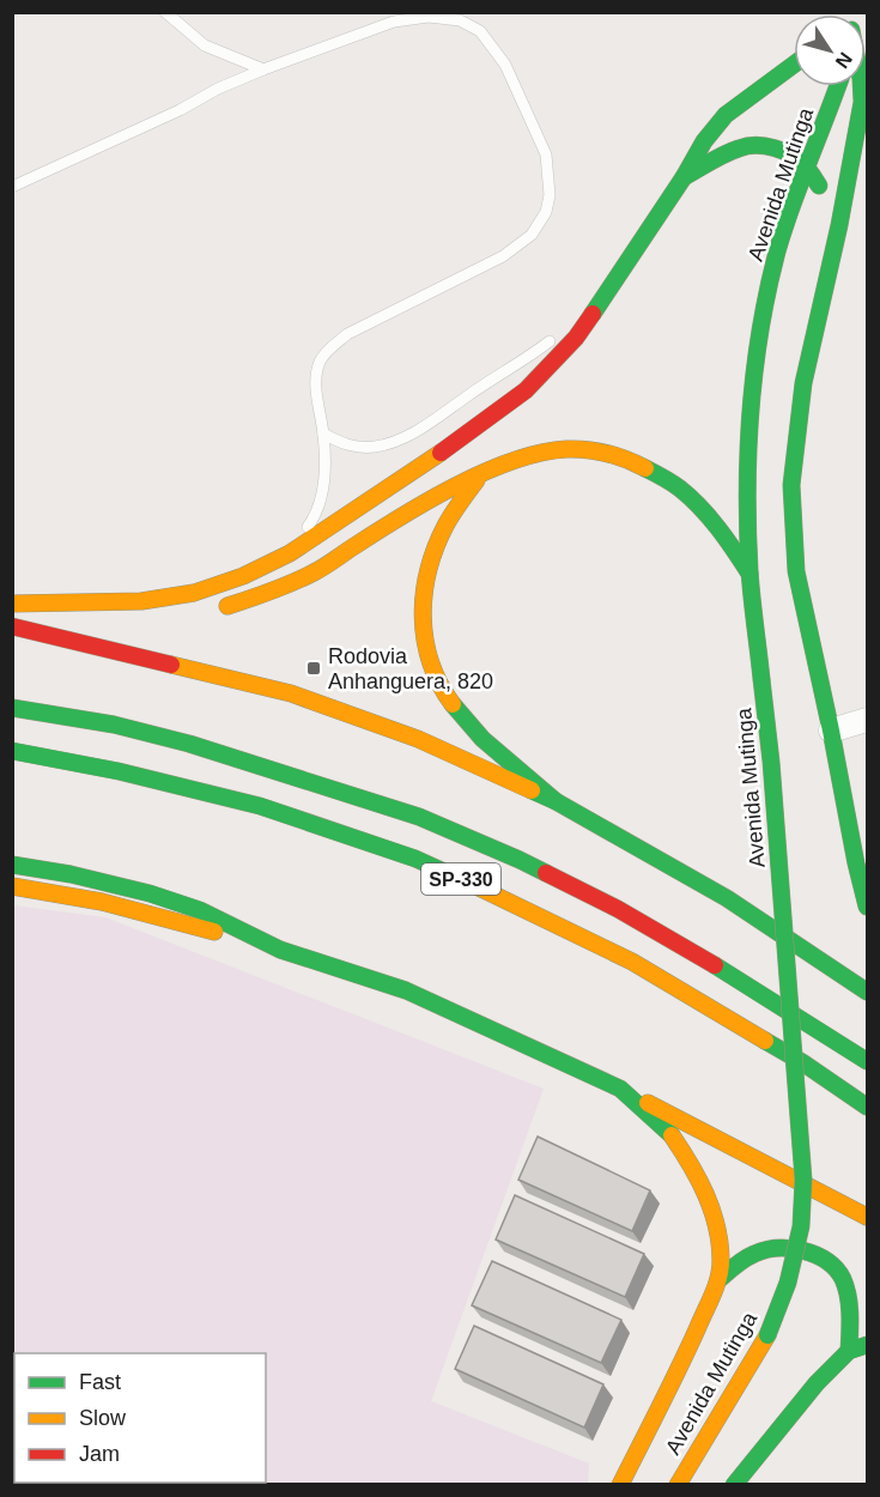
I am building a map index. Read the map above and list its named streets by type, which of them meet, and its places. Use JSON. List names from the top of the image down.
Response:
{
  "streets": {
    "main road": ["Avenida Mutinga", "SP-330"]
  },
  "places": {
    "transit": ["Rodovia Anhanguera, 820"]
  },
  "legend": ["Fast", "Slow", "Jam"],
  "north": "bottom right"
}
